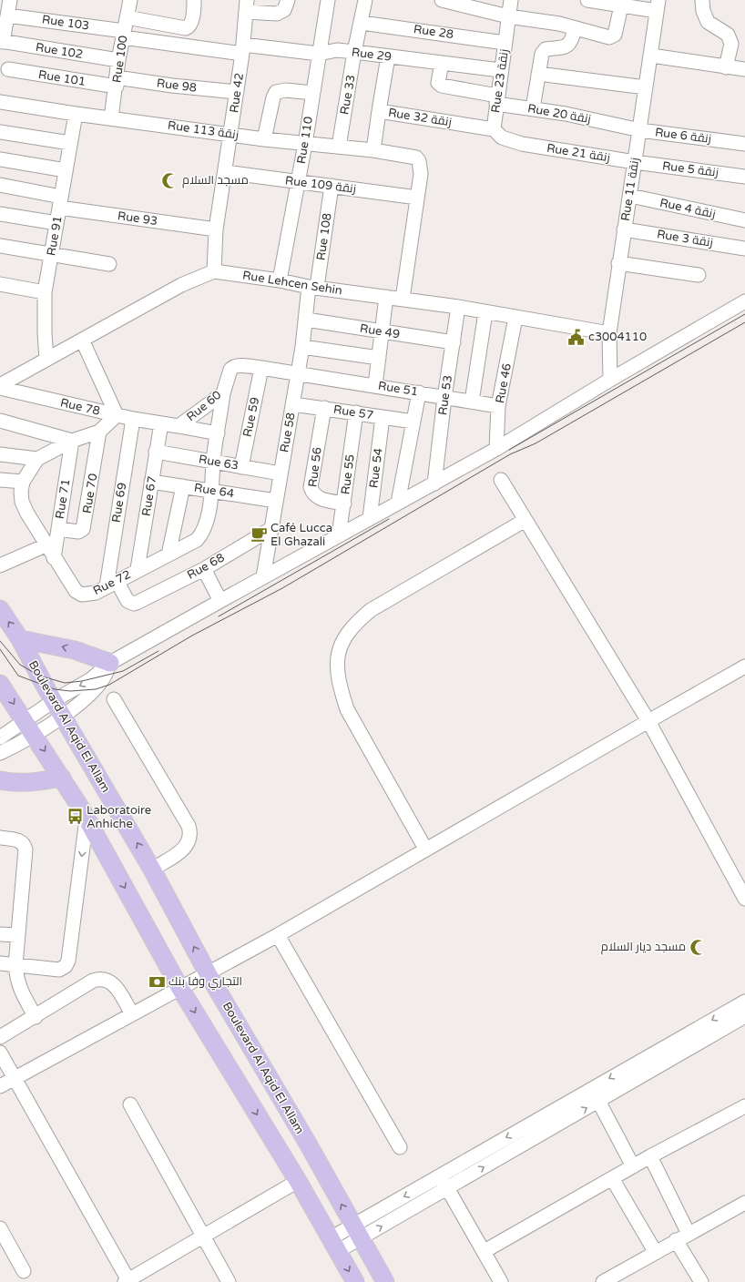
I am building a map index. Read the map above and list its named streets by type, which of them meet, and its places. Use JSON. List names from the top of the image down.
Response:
{
  "streets": {
    "main road": ["Boulevard Al Aqid El Allam"],
    "street": [
      "Rue 103",
      "Rue 28",
      "Rue 102",
      "Rue 29",
      "Rue 100",
      "Rue 101",
      "Rue 23 زنقة",
      "Rue 98",
      "Rue 42",
      "Rue 33",
      "Rue 20 زنقة",
      "Rue 32 زنقة",
      "Rue 113 زنقة",
      "Rue 6 زنقة",
      "Rue 110",
      "Rue 21 زنقة",
      "Rue 5 زنقة",
      "Rue 109 زنقة",
      "Rue 11 زنقة",
      "Rue 4 زنقة",
      "Rue 93",
      "Rue 91",
      "Rue 108",
      "Rue 3 زنقة",
      "Rue Lehcen Sehin",
      "Rue 49",
      "Rue 46",
      "Rue 51",
      "Rue 53",
      "Rue 60",
      "Rue 78",
      "Rue 57",
      "Rue 59",
      "Rue 58",
      "Rue 63",
      "Rue 56",
      "Rue 54",
      "Rue 55",
      "Rue 64",
      "Rue 70",
      "Rue 67",
      "Rue 71",
      "Rue 69",
      "Rue 68",
      "Rue 72"
    ]
  },
  "crossings": [
    ["Rue 103", "Rue 29"],
    ["Rue 103", "Rue 100"],
    ["Rue 28", "Rue 23 زنقة"],
    ["Rue 28", "Rue 33"],
    ["Rue 102", "Rue 100"],
    ["Rue 29", "Rue 23 زنقة"],
    ["Rue 29", "Rue 42"],
    ["Rue 29", "Rue 33"],
    ["Rue 29", "Rue 20 زنقة"],
    ["Rue 29", "Rue 32 زنقة"],
    ["Rue 29", "Rue 110"],
    ["Rue 100", "Rue 101"],
    ["Rue 100", "Rue 98"],
    ["Rue 100", "Rue 113 زنقة"],
    ["Rue 101", "Rue 98"],
    ["Rue 23 زنقة", "Rue 20 زنقة"],
    ["Rue 23 زنقة", "Rue 32 زنقة"],
    ["Rue 23 زنقة", "Rue 21 زنقة"],
    ["Rue 98", "Rue 42"],
    ["Rue 42", "Rue 113 زنقة"],
    ["Rue 42", "Rue 109 زنقة"],
    ["Rue 42", "Rue 93"],
    ["Rue 42", "Rue Lehcen Sehin"],
    ["Rue 33", "Rue 113 زنقة"],
    ["Rue 20 زنقة", "Rue 6 زنقة"],
    ["Rue 113 زنقة", "Rue 110"],
    ["Rue 113 زنقة", "Rue 109 زنقة"],
    ["Rue 113 زنقة", "Rue 91"],
    ["Rue 6 زنقة", "Rue 11 زنقة"],
    ["Rue 110", "Rue 109 زنقة"],
    ["Rue 110", "Rue Lehcen Sehin"],
    ["Rue 21 زنقة", "Rue 5 زنقة"],
    ["Rue 21 زنقة", "Rue 11 زنقة"],
    ["Rue 5 زنقة", "Rue 11 زنقة"],
    ["Rue 109 زنقة", "Rue 108"],
    ["Rue 11 زنقة", "Rue 4 زنقة"],
    ["Rue 11 زنقة", "Rue 3 زنقة"],
    ["Rue 11 زنقة", "Rue Lehcen Sehin"],
    ["Rue 93", "Rue 91"],
    ["Rue 108", "Rue Lehcen Sehin"],
    ["Rue 108", "Rue 58"],
    ["Rue Lehcen Sehin", "Rue 46"],
    ["Rue Lehcen Sehin", "Rue 53"],
    ["Rue Lehcen Sehin", "Rue 58"],
    ["Rue 49", "Rue 53"],
    ["Rue 49", "Rue 58"],
    ["Rue 46", "Rue 51"],
    ["Rue 51", "Rue 53"],
    ["Rue 51", "Rue 60"],
    ["Rue 51", "Rue 58"],
    ["Rue 60", "Rue 78"],
    ["Rue 60", "Rue 59"],
    ["Rue 60", "Rue 58"],
    ["Rue 60", "Rue 67"],
    ["Rue 78", "Rue 67"],
    ["Rue 78", "Rue 69"],
    ["Rue 57", "Rue 58"],
    ["Rue 57", "Rue 56"],
    ["Rue 57", "Rue 54"],
    ["Rue 57", "Rue 55"],
    ["Rue 59", "Rue 63"],
    ["Rue 58", "Rue 63"],
    ["Rue 58", "Rue 64"],
    ["Rue 58", "Rue 68"],
    ["Rue 63", "Rue 67"],
    ["Rue 56", "Rue 55"],
    ["Rue 64", "Rue 67"],
    ["Rue 64", "Rue 72"],
    ["Rue 70", "Rue 71"],
    ["Rue 67", "Rue 72"],
    ["Rue 71", "Rue 72"],
    ["Rue 69", "Rue 68"],
    ["Rue 69", "Rue 72"],
    ["Rue 68", "Rue 72"]
  ],
  "places": {
    "mosque": ["مسجد السلام", "مسجد ديار السلام"],
    "public building": ["c3004110"],
    "cafe": ["Café Lucca El Ghazali"],
    "bus stop": ["Laboratoire Anhiche"],
    "bank": ["التجاري وفا بنك"]
  }
}
